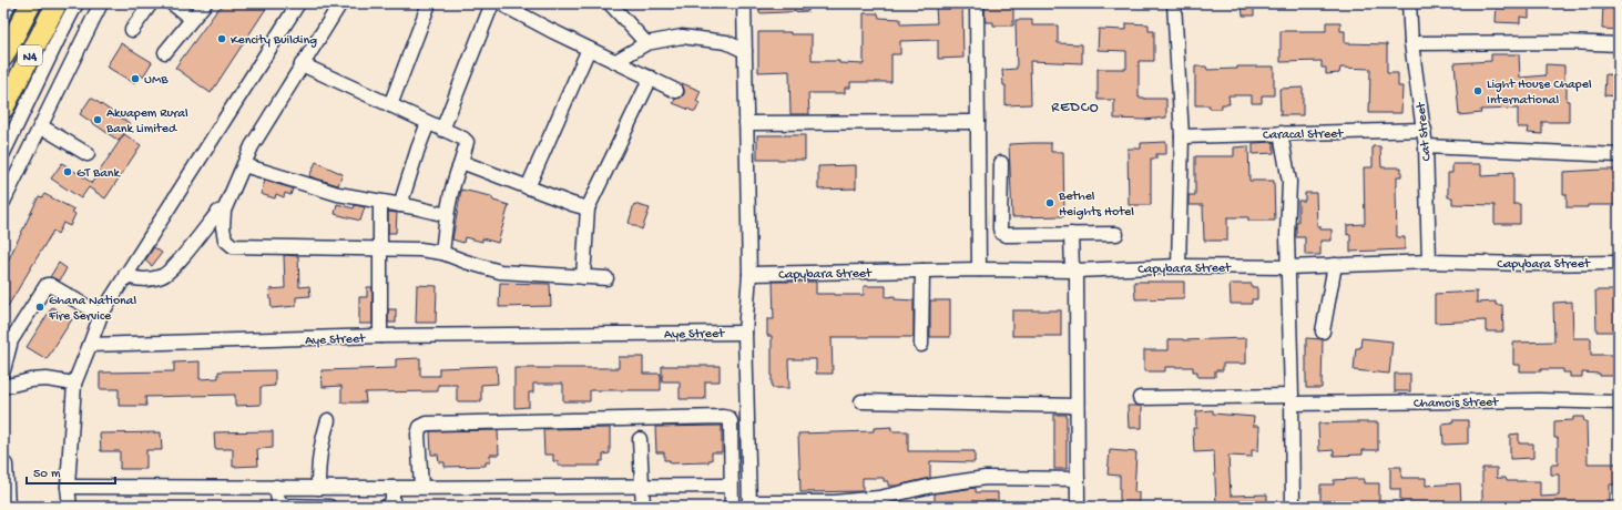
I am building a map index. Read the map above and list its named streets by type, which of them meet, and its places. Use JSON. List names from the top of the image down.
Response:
{
  "streets": {
    "highway": ["N4"],
    "street": [
      "Cat Street",
      "Caracal Street",
      "Capybara Street",
      "Aye Street",
      "Chamois Street"
    ]
  },
  "crossings": [
    ["Cat Street", "Caracal Street"],
    ["Cat Street", "Capybara Street"]
  ],
  "districts": ["REDCO"],
  "places": [
    "Kencity Building",
    "UMB",
    "Light House Chapel International",
    "Akuapem Rural Bank Limited",
    "GT Bank",
    "Bethel Heights Hotel",
    "Ghana National Fire Service"
  ],
  "scale_bar": "50 m"
}
